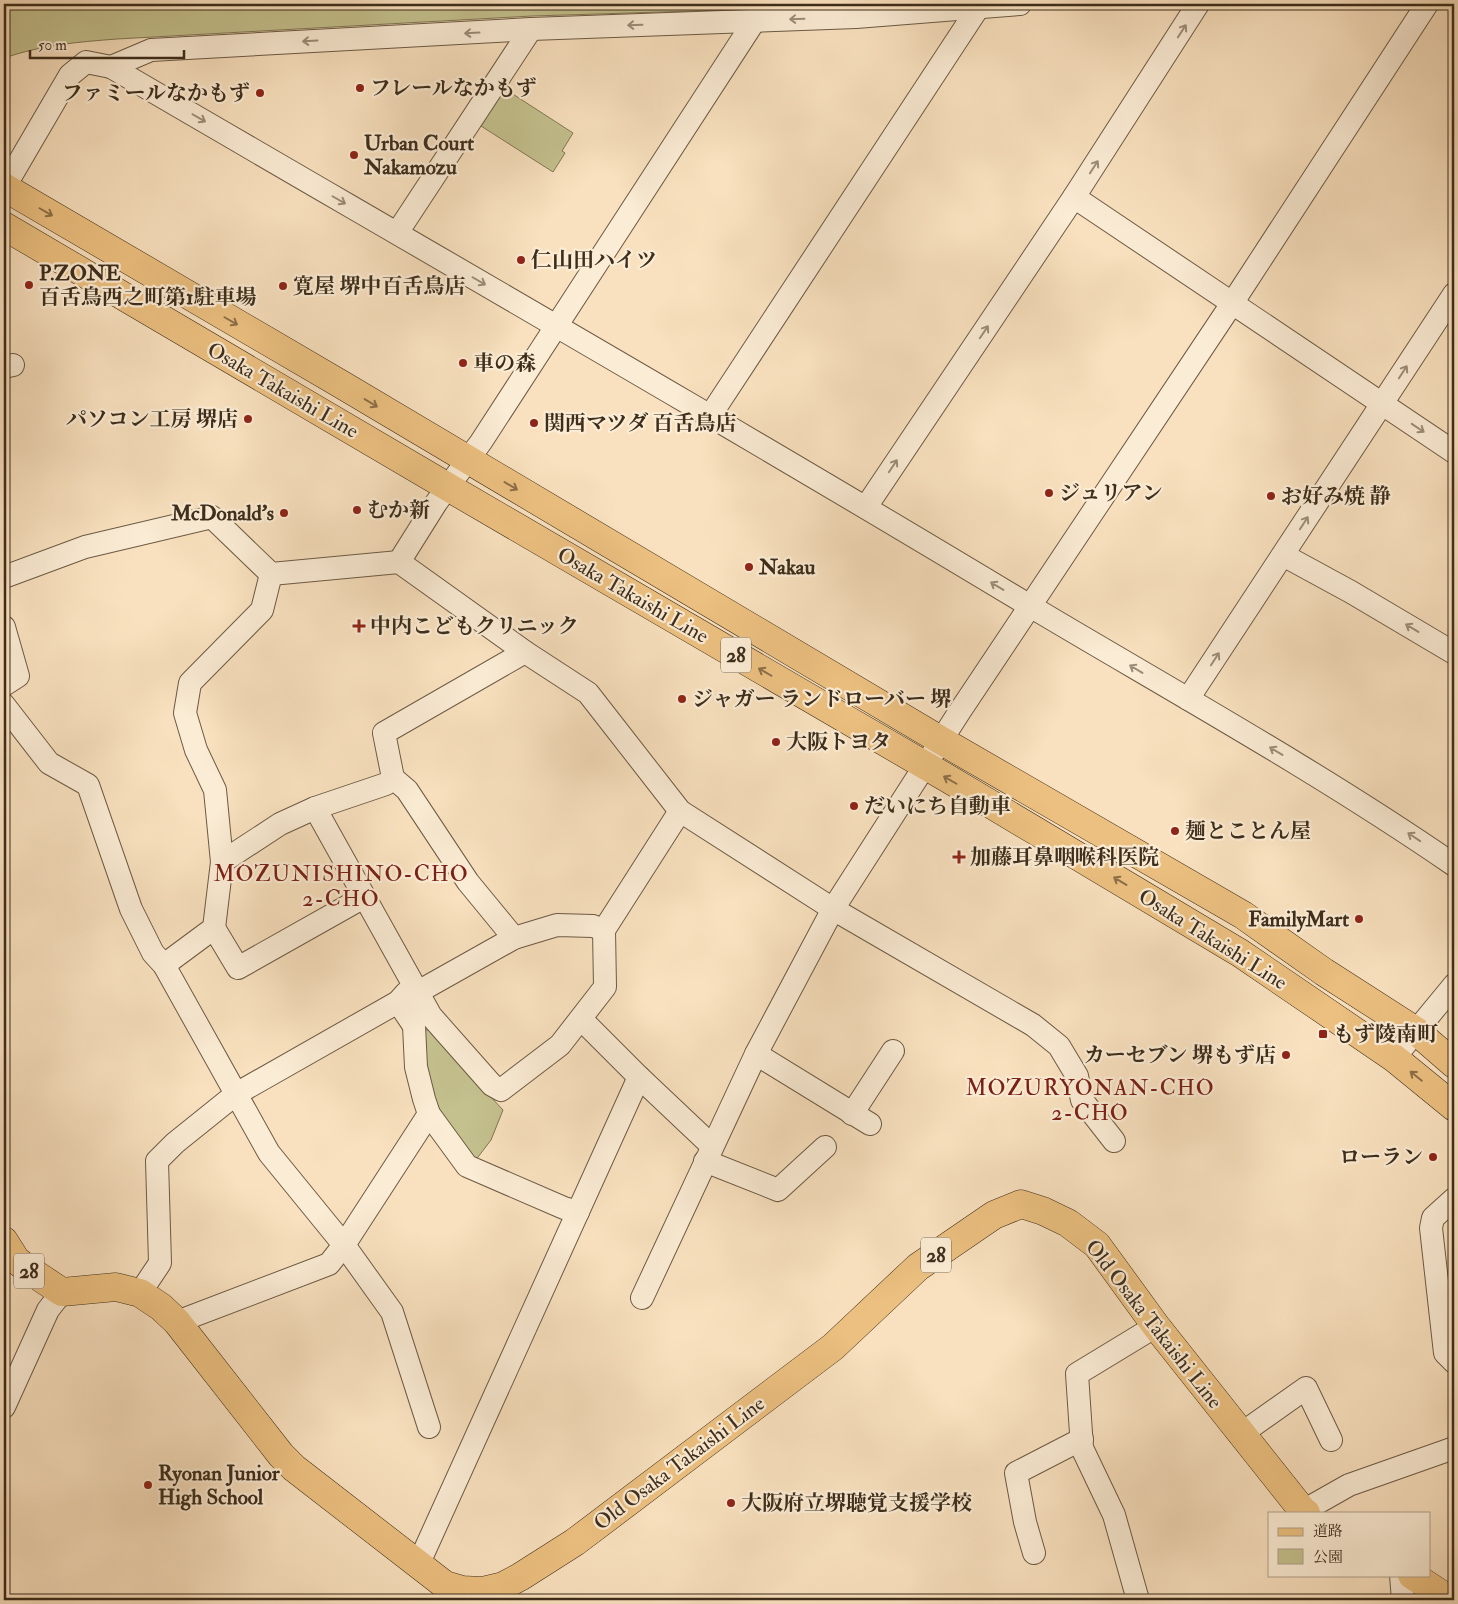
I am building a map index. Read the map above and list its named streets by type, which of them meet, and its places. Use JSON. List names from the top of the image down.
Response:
{
  "streets": {
    "main road": ["Osaka Takaishi Line", "28", "Old Osaka Takaishi Line"]
  },
  "crossings": [
    ["28", "Old Osaka Takaishi Line"]
  ],
  "districts": ["MOZUNISHINO-CHO 2-CHO", "MOZURYONAN-CHO 2-CHO"],
  "places": {
    "other": [
      "フレールなかもず",
      "ファミールなかもず",
      "Urban Court Nakamozu",
      "仁山田ハイツ",
      "P.ZONE 百舌鳥西之町第1駐車場",
      "寛屋 堺中百舌鳥店",
      "車の森",
      "パソコン工房 堺店",
      "関西マツダ 百舌鳥店",
      "ジュリアン",
      "お好み焼 静",
      "むか新",
      "McDonald's",
      "Nakau",
      "ジャガー ランドローバー 堺",
      "大阪トヨタ",
      "だいにち自動車",
      "麺とことん屋",
      "FamilyMart",
      "カーセブン 堺もず店",
      "ローラン",
      "Ryonan Junior High School",
      "大阪府立堺聴覚支援学校"
    ],
    "health": ["中内こどもクリニック", "加藤耳鼻咽喉科医院"],
    "transit": ["もず陵南町"]
  },
  "legend": ["道路", "公園"],
  "scale_bar": "50 m"
}
